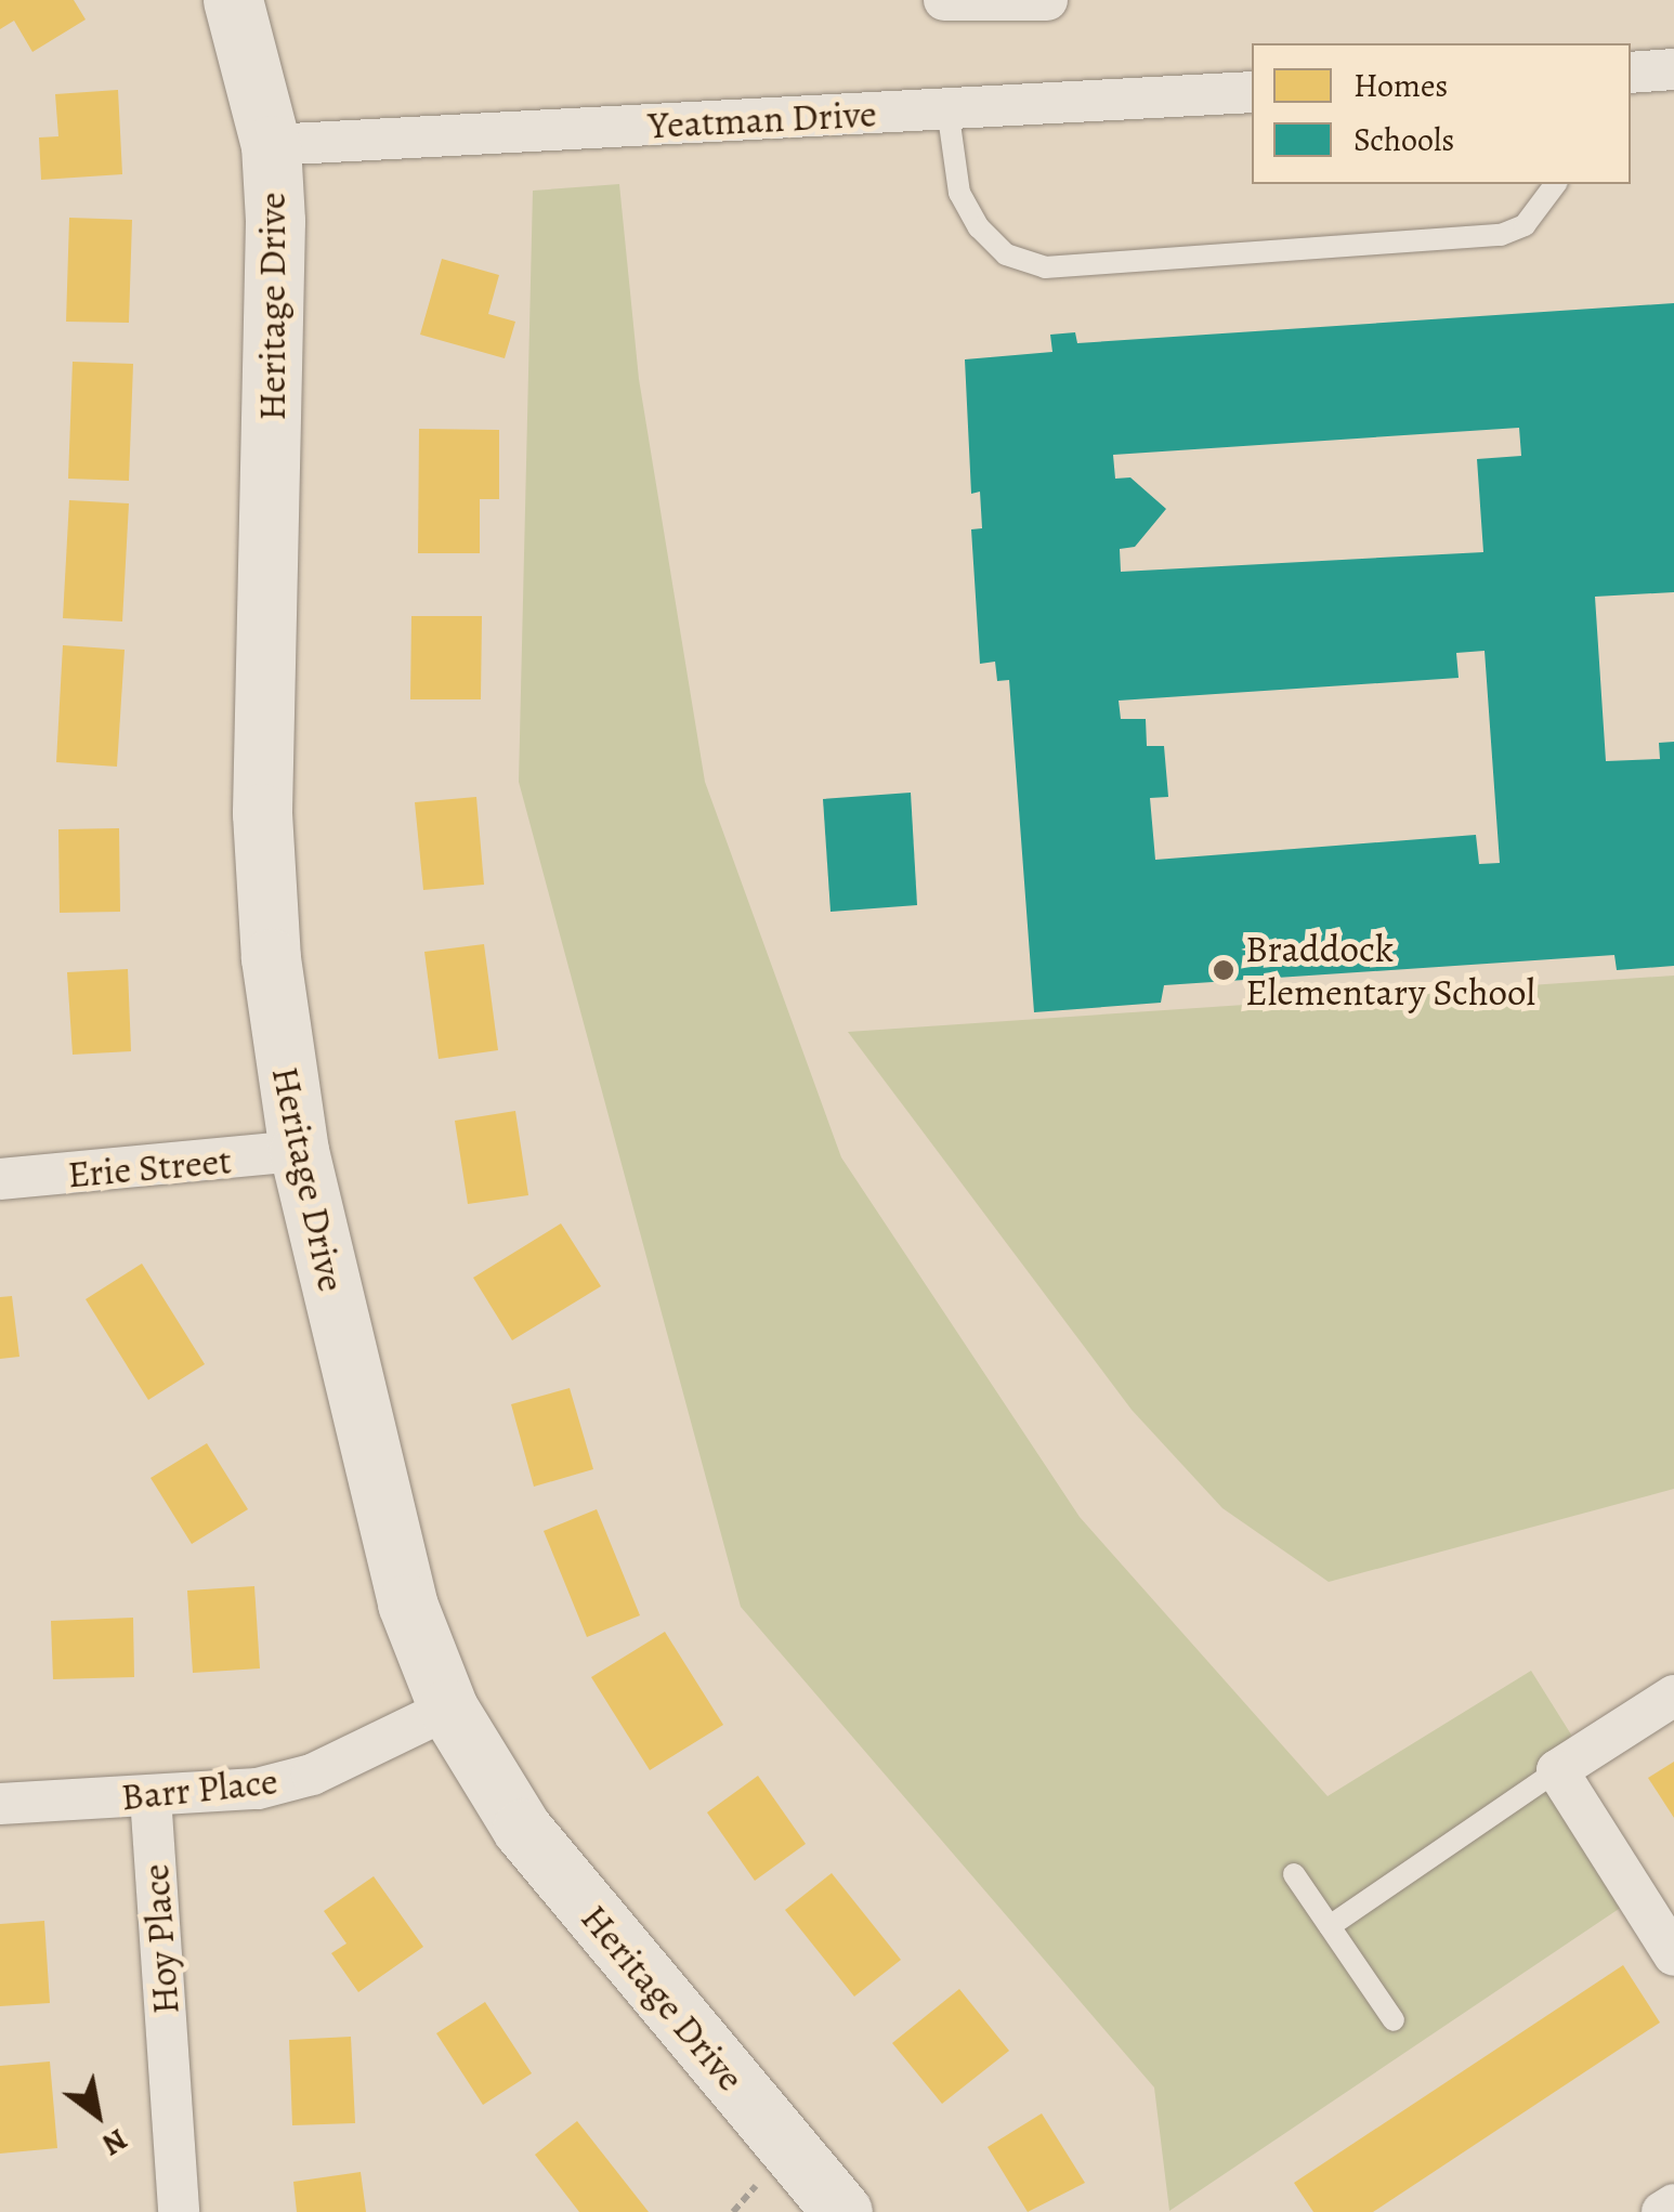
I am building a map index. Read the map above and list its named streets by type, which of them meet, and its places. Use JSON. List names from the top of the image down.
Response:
{
  "streets": {
    "street": [
      "Yeatman Drive",
      "Heritage Drive",
      "Erie Street",
      "Barr Place",
      "Hoy Place"
    ]
  },
  "crossings": [
    ["Yeatman Drive", "Heritage Drive"],
    ["Heritage Drive", "Erie Street"],
    ["Heritage Drive", "Barr Place"],
    ["Barr Place", "Hoy Place"]
  ],
  "places": ["Braddock Elementary School"],
  "legend": ["Homes", "Schools"],
  "north": "bottom right"
}
